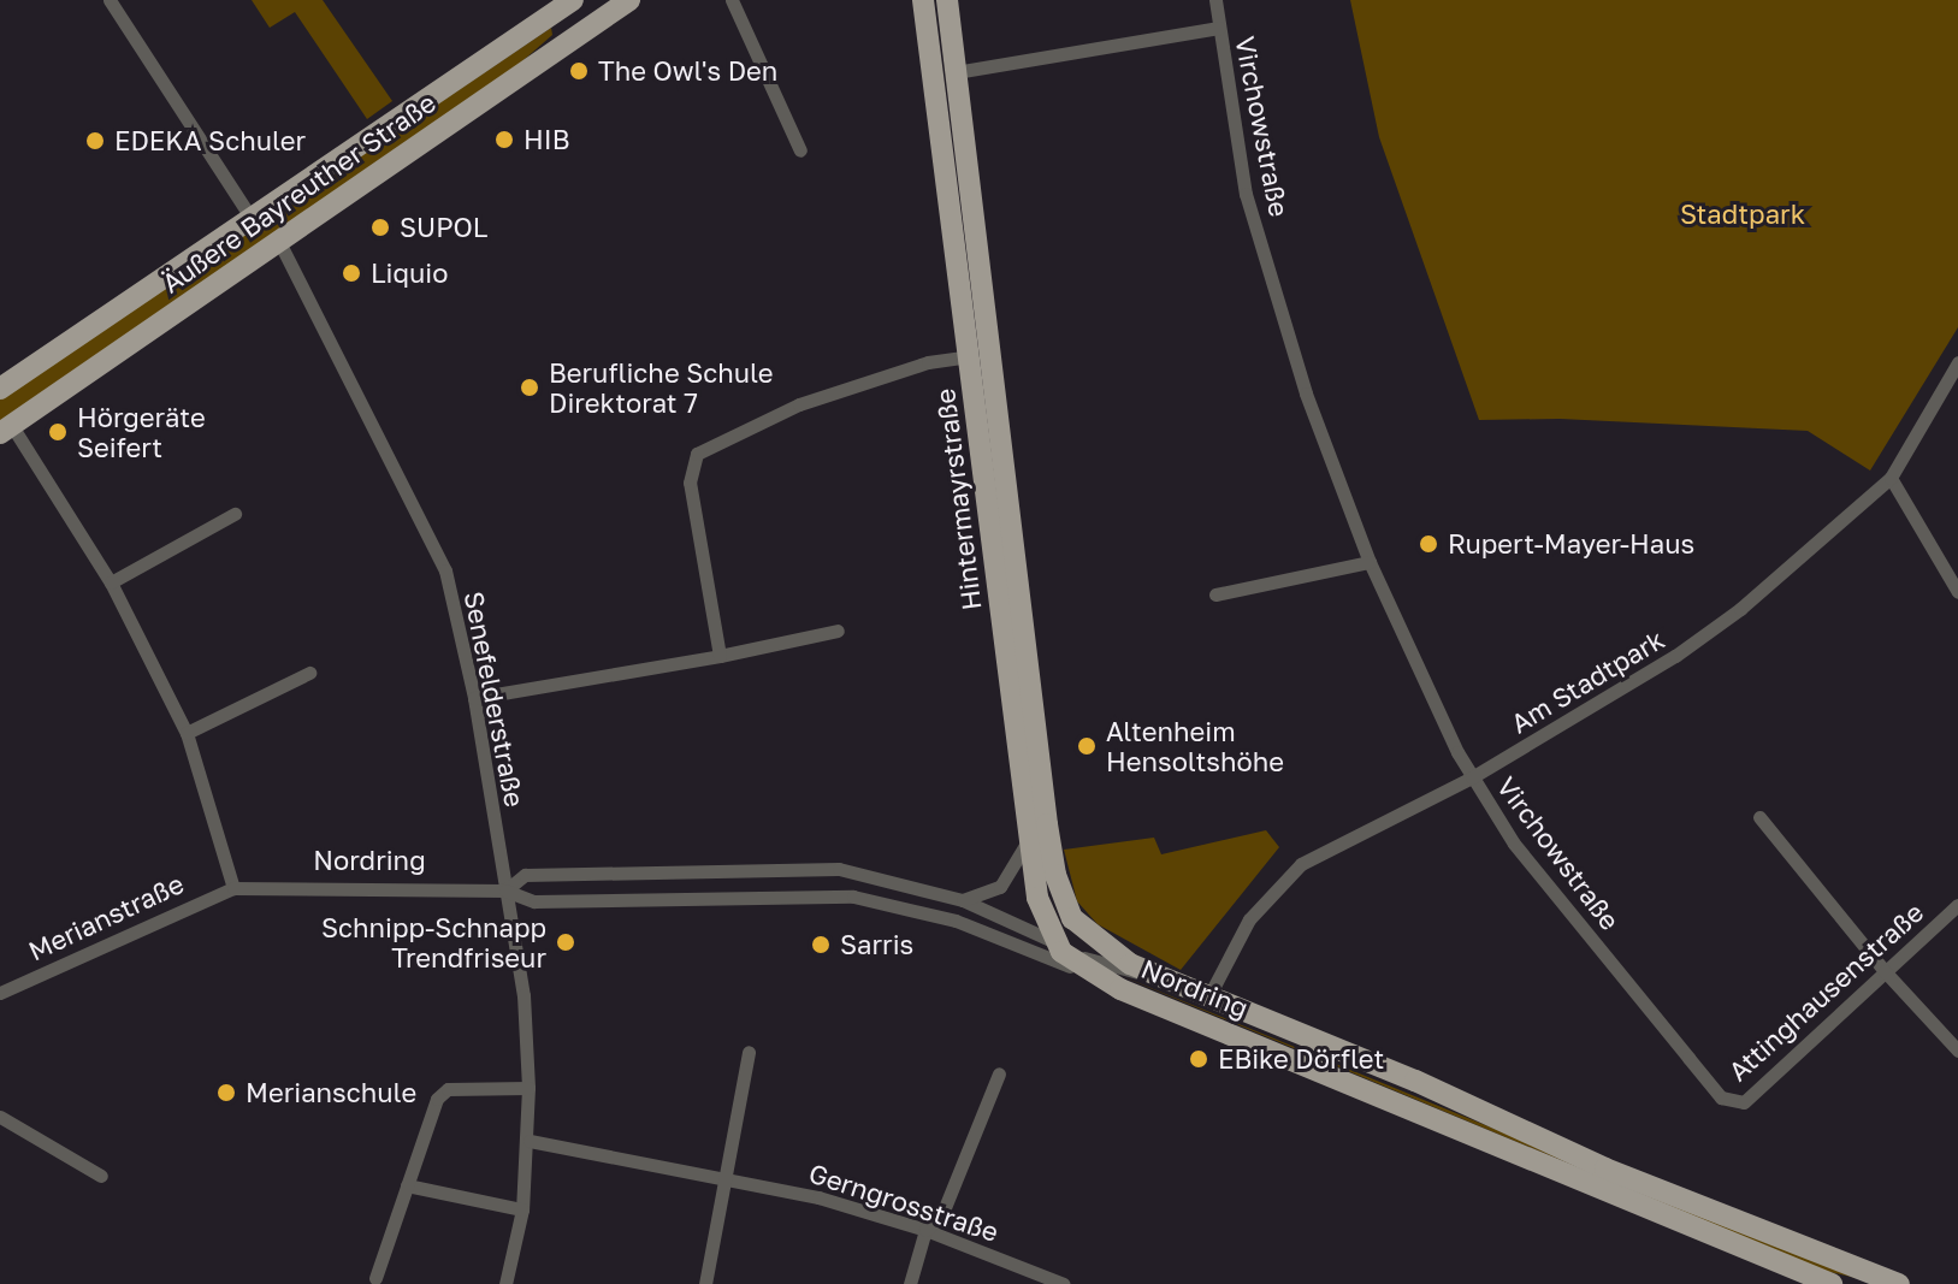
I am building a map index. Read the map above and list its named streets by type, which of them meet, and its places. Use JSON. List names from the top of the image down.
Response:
{
  "streets": {
    "main road": ["Äußere Bayreuther Straße", "Hintermayrstraße", "Nordring"],
    "street": [
      "Virchowstraße",
      "Am Stadtpark",
      "Senefelderstraße",
      "Merianstraße",
      "Attinghausenstraße",
      "Gerngrosstraße"
    ]
  },
  "crossings": [
    ["Virchowstraße", "Hintermayrstraße"],
    ["Virchowstraße", "Am Stadtpark"],
    ["Virchowstraße", "Attinghausenstraße"],
    ["Äußere Bayreuther Straße", "Senefelderstraße"],
    ["Hintermayrstraße", "Nordring"],
    ["Am Stadtpark", "Nordring"],
    ["Senefelderstraße", "Nordring"],
    ["Senefelderstraße", "Gerngrosstraße"],
    ["Nordring", "Merianstraße"]
  ],
  "parks": ["Stadtpark"],
  "places": [
    "The Owl's Den",
    "HIB",
    "EDEKA Schuler",
    "SUPOL",
    "Liquio",
    "Berufliche Schule Direktorat 7",
    "Hörgeräte Seifert",
    "Rupert-Mayer-Haus",
    "Altenheim Hensoltshöhe",
    "Schnipp-Schnapp Trendfriseur",
    "Sarris",
    "EBike Dörflet",
    "Merianschule"
  ]
}
